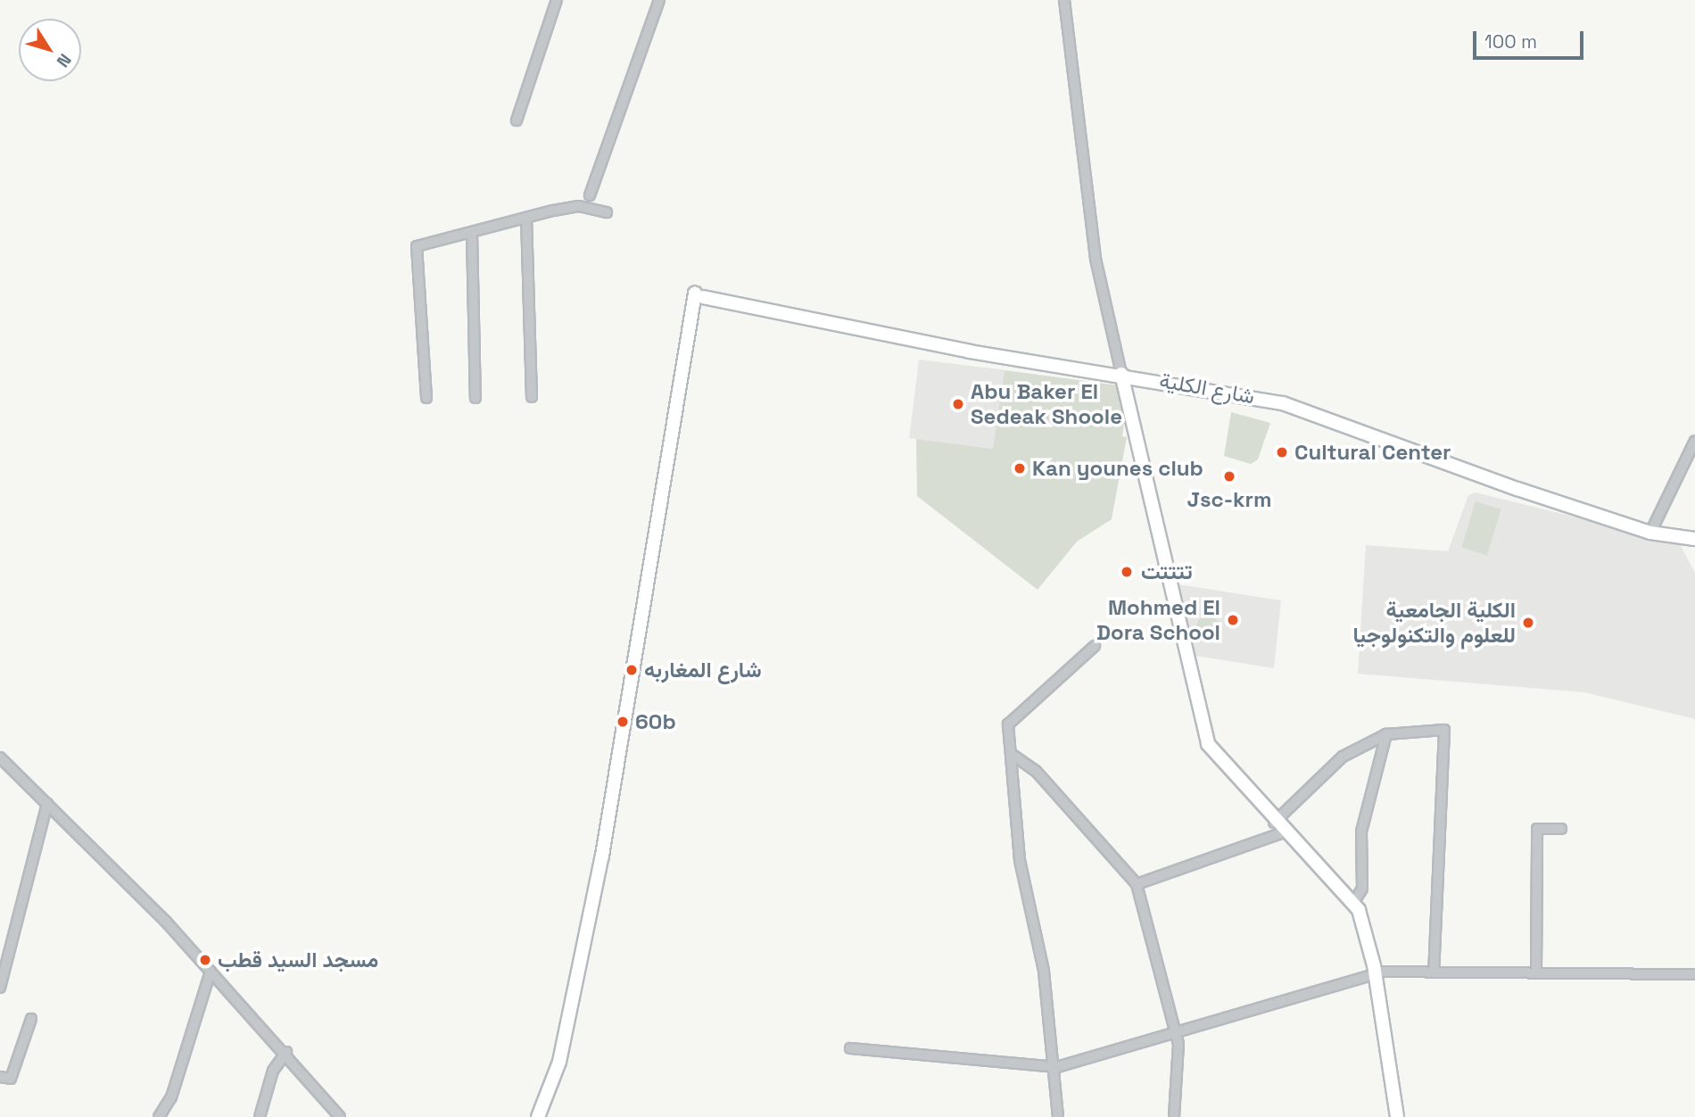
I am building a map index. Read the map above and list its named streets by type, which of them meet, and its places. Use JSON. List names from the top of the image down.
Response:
{
  "streets": {
    "street": ["شارع الكلية"]
  },
  "places": [
    "Abu Baker El Sedeak Shoole",
    "Cultural Center",
    "Kan younes club",
    "Jsc-krm",
    "تتتتت",
    "Mohmed El Dora School",
    "الكلية الجامعية للعلوم والتكنولوجيا",
    "شارع المغاربه",
    "60b",
    "مسجد السيد قطب"
  ],
  "scale_bar": "100 m",
  "north": "bottom right"
}
